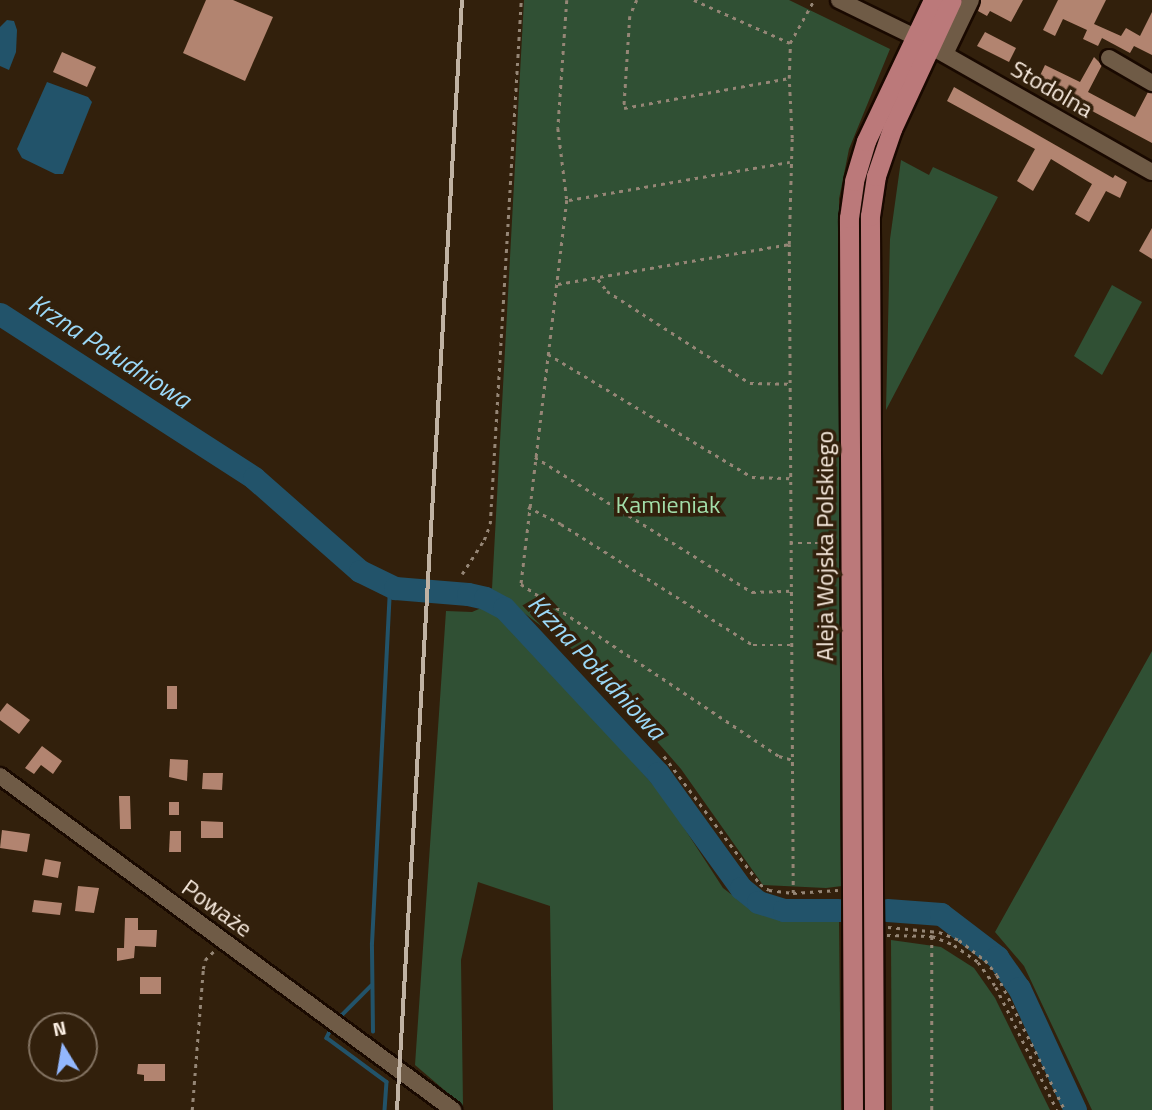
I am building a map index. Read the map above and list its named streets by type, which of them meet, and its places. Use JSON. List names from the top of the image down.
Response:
{
  "streets": {
    "main road": ["Aleja Wojska Polskiego"],
    "street": ["Stodolna", "Poważe"]
  },
  "crossings": [
    ["Stodolna", "Aleja Wojska Polskiego"]
  ],
  "water": ["Krzna Południowa"],
  "parks": ["Kamieniak"],
  "north": "top"
}
